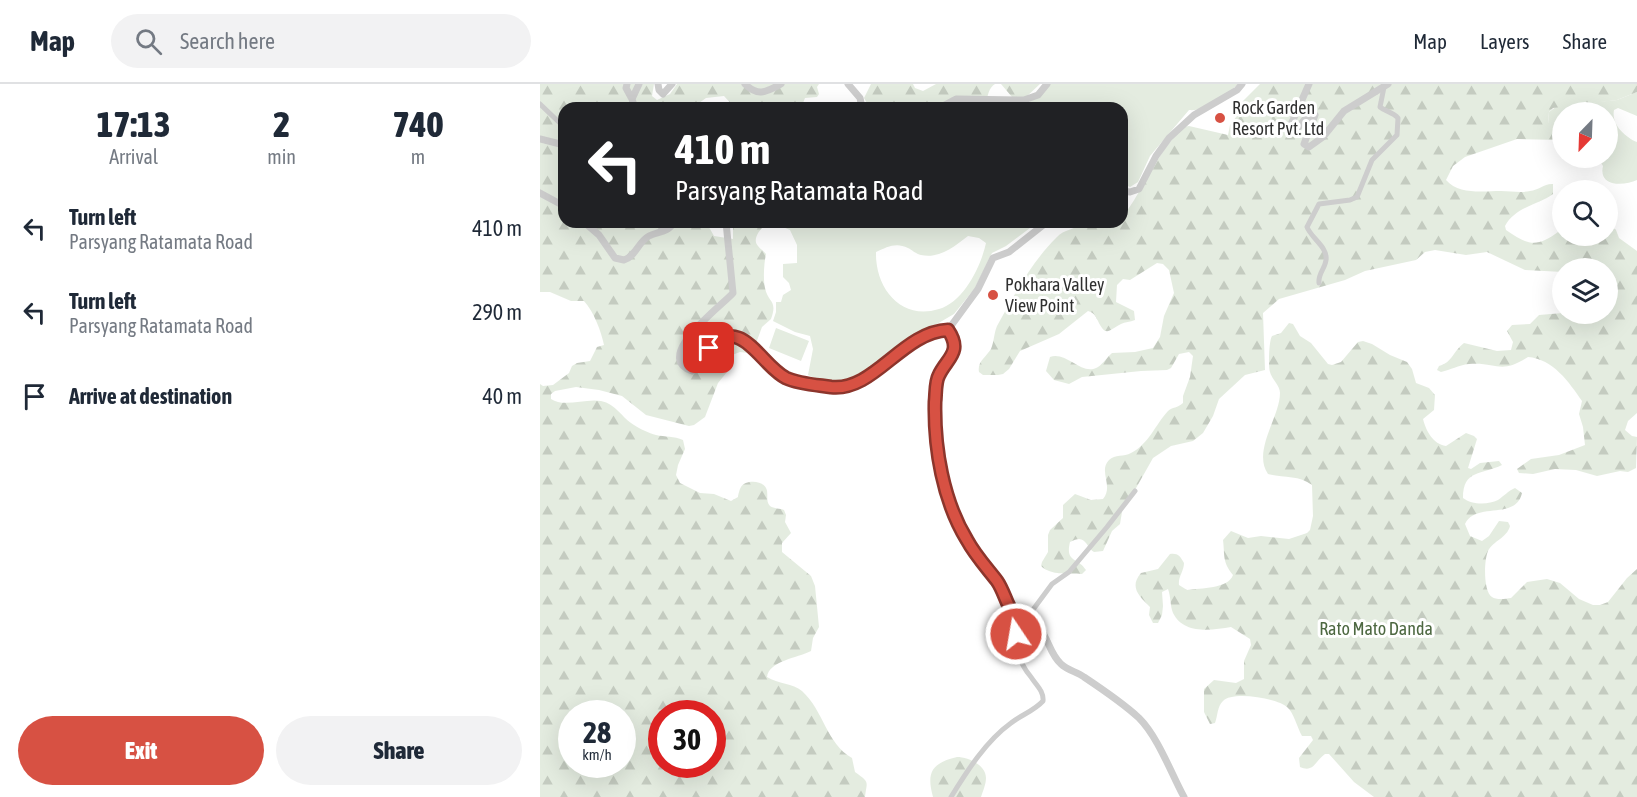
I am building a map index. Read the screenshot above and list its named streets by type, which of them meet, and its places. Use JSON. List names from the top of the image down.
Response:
{
  "parks": ["Rato Mato Danda"],
  "places": ["Rock Garden Resort Pvt. Ltd", "Pokhara Valley View Point"],
  "north": "bottom left",
  "page": {
    "header": "Map",
    "search": "Search here",
    "nav": ["Map", "Layers", "Share"],
    "eta": [
      "17:13",
      "Arrival",
      "2",
      "min",
      "740",
      "m"
    ],
    "turn": ["410 m", "Parsyang Ratamata Road"],
    "list": [
      {
        "name": "Turn left",
        "note": "Parsyang Ratamata Road",
        "value": "410 m"
      },
      {
        "name": "Turn left",
        "note": "Parsyang Ratamata Road",
        "value": "290 m"
      },
      {
        "name": "Arrive at destination",
        "value": "40 m"
      }
    ],
    "speed": "28 km/h",
    "limit": "30",
    "buttons": ["Exit", "Share"]
  }
}
